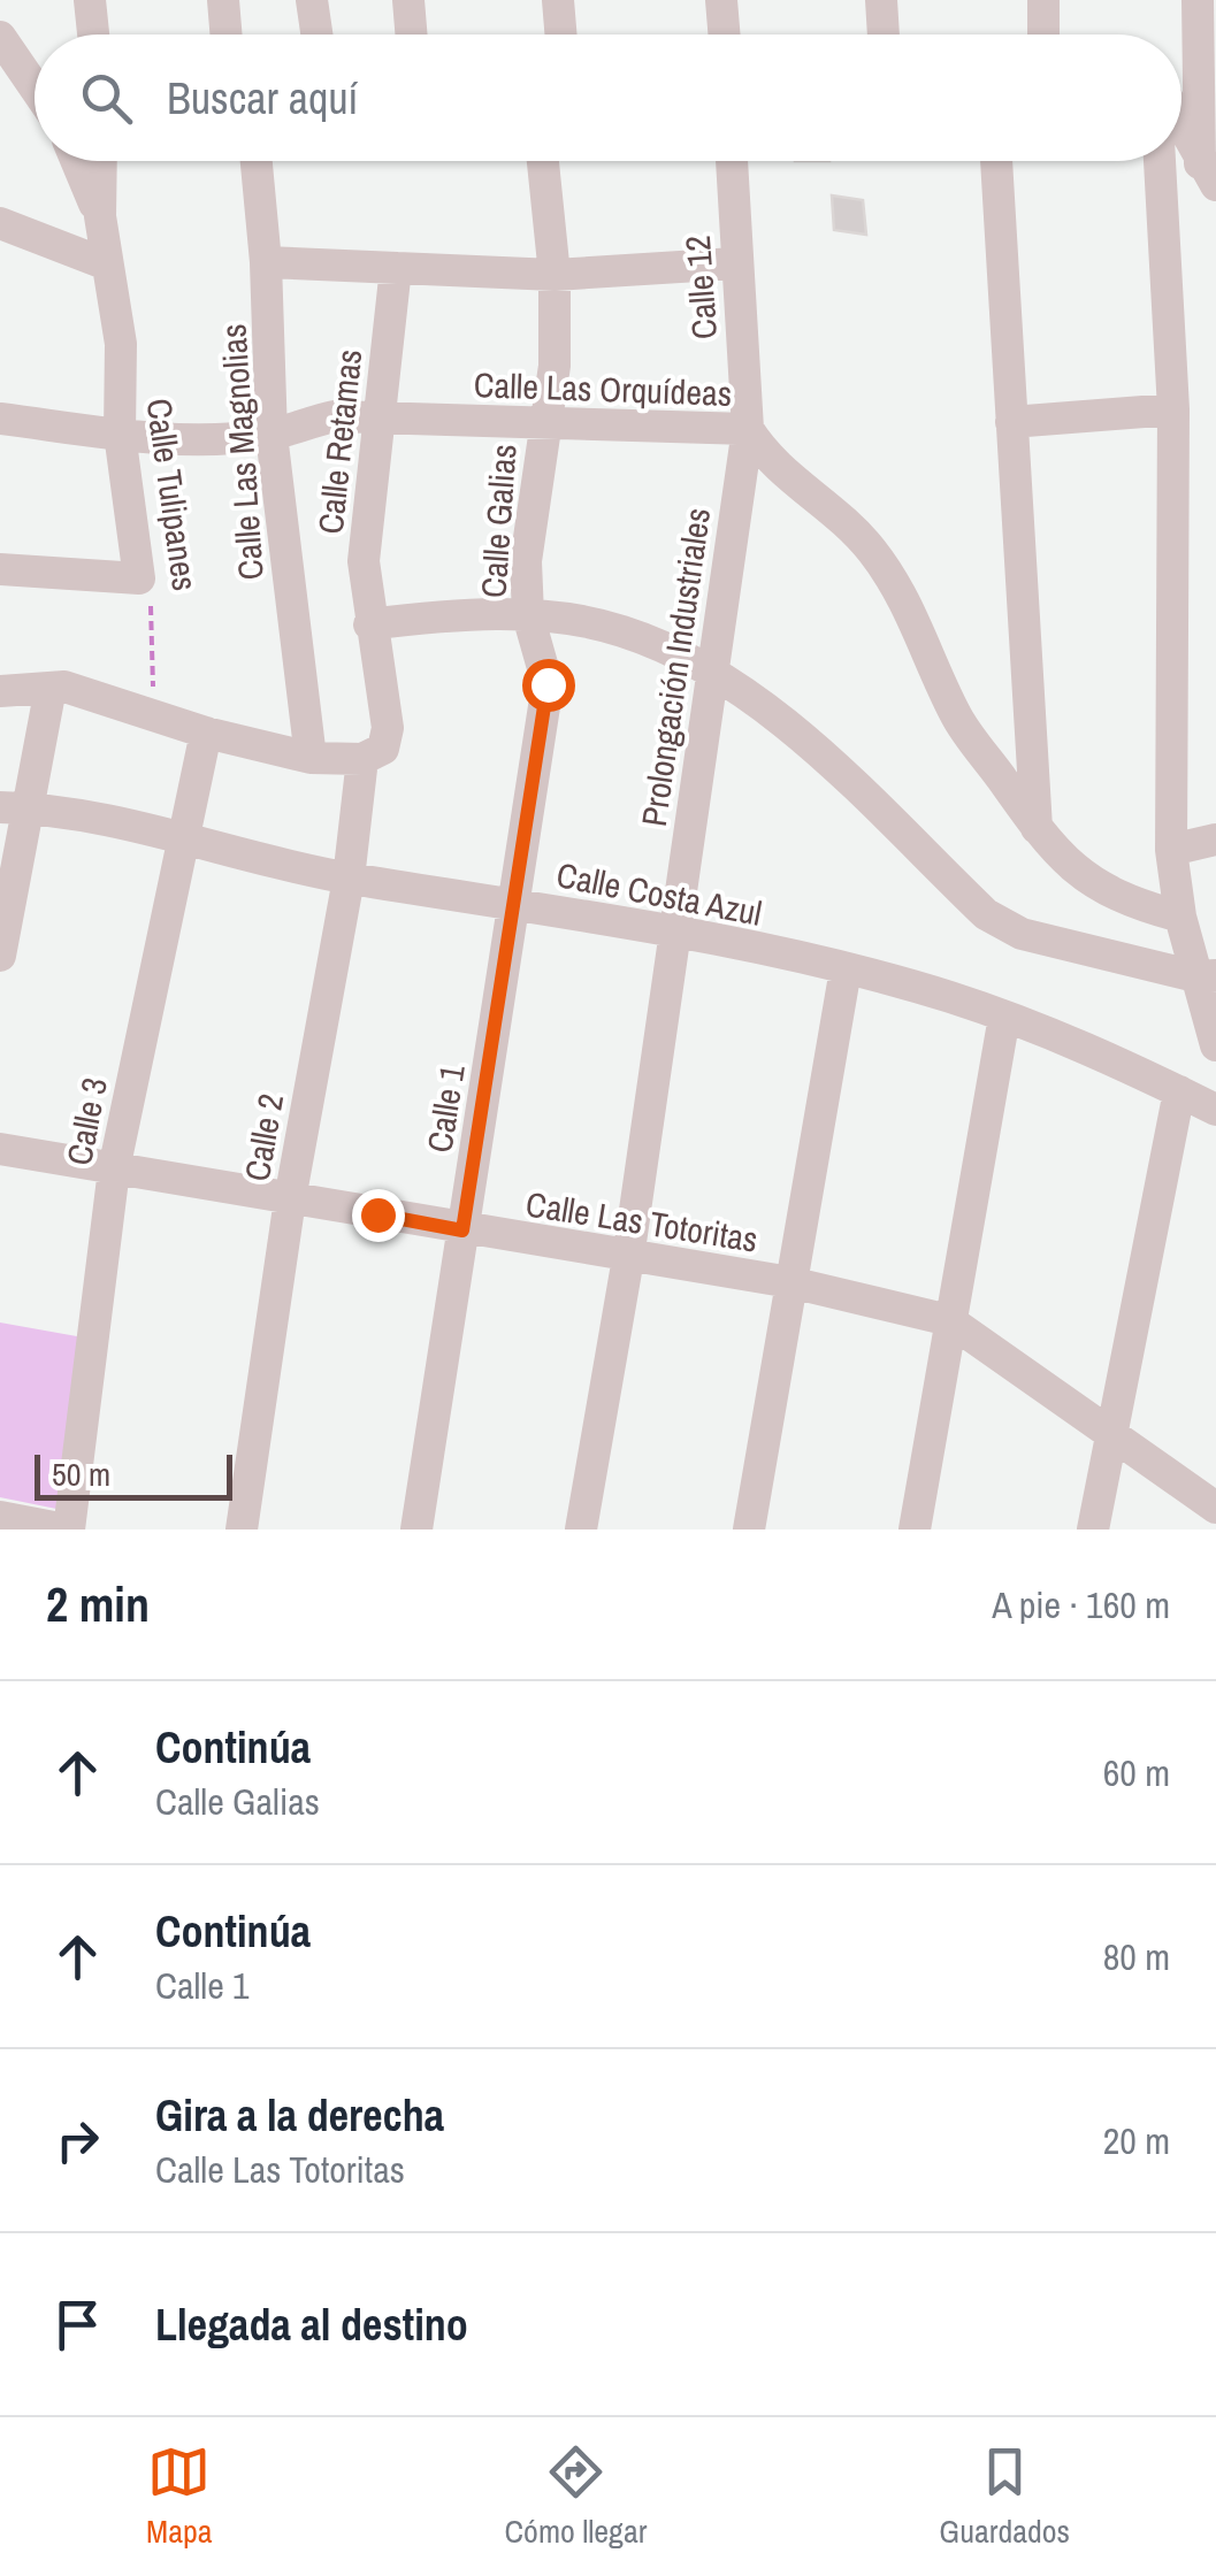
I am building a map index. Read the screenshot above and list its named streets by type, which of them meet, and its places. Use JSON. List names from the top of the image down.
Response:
{
  "streets": {
    "street": [
      "Calle 12",
      "Calle Las Orquídeas",
      "Calle Retamas",
      "Calle Las Magnolias",
      "Calle Tulipanes",
      "Calle Galias",
      "Prolongación Industriales",
      "Calle Costa Azul",
      "Calle 1",
      "Calle 3",
      "Calle 2",
      "Calle Las Totoritas"
    ]
  },
  "crossings": [
    ["Calle 12", "Calle Las Orquídeas"],
    ["Calle 12", "Prolongación Industriales"],
    ["Calle Las Orquídeas", "Calle Retamas"],
    ["Calle Las Orquídeas", "Calle Las Magnolias"],
    ["Calle Las Orquídeas", "Calle Tulipanes"],
    ["Calle Las Orquídeas", "Calle Galias"],
    ["Calle Las Orquídeas", "Prolongación Industriales"],
    ["Calle Retamas", "Calle 2"],
    ["Calle Galias", "Calle Costa Azul"],
    ["Calle Galias", "Calle 1"],
    ["Prolongación Industriales", "Calle Costa Azul"],
    ["Prolongación Industriales", "Calle Las Totoritas"],
    ["Calle Costa Azul", "Calle 1"],
    ["Calle Costa Azul", "Calle 3"],
    ["Calle Costa Azul", "Calle 2"],
    ["Calle 1", "Calle Las Totoritas"],
    ["Calle 3", "Calle Las Totoritas"],
    ["Calle 2", "Calle Las Totoritas"]
  ],
  "scale_bar": "50 m",
  "page": {
    "search": "Buscar aquí",
    "scale": "50 m",
    "heading": ["2 min", "A pie · 160 m"],
    "list": [
      ["Continúa", "Calle Galias", "60 m"],
      ["Continúa", "Calle 1", "80 m"],
      ["Gira a la derecha", "Calle Las Totoritas", "20 m"],
      "Llegada al destino"
    ],
    "nav": ["Mapa", "Cómo llegar", "Guardados"]
  }
}
